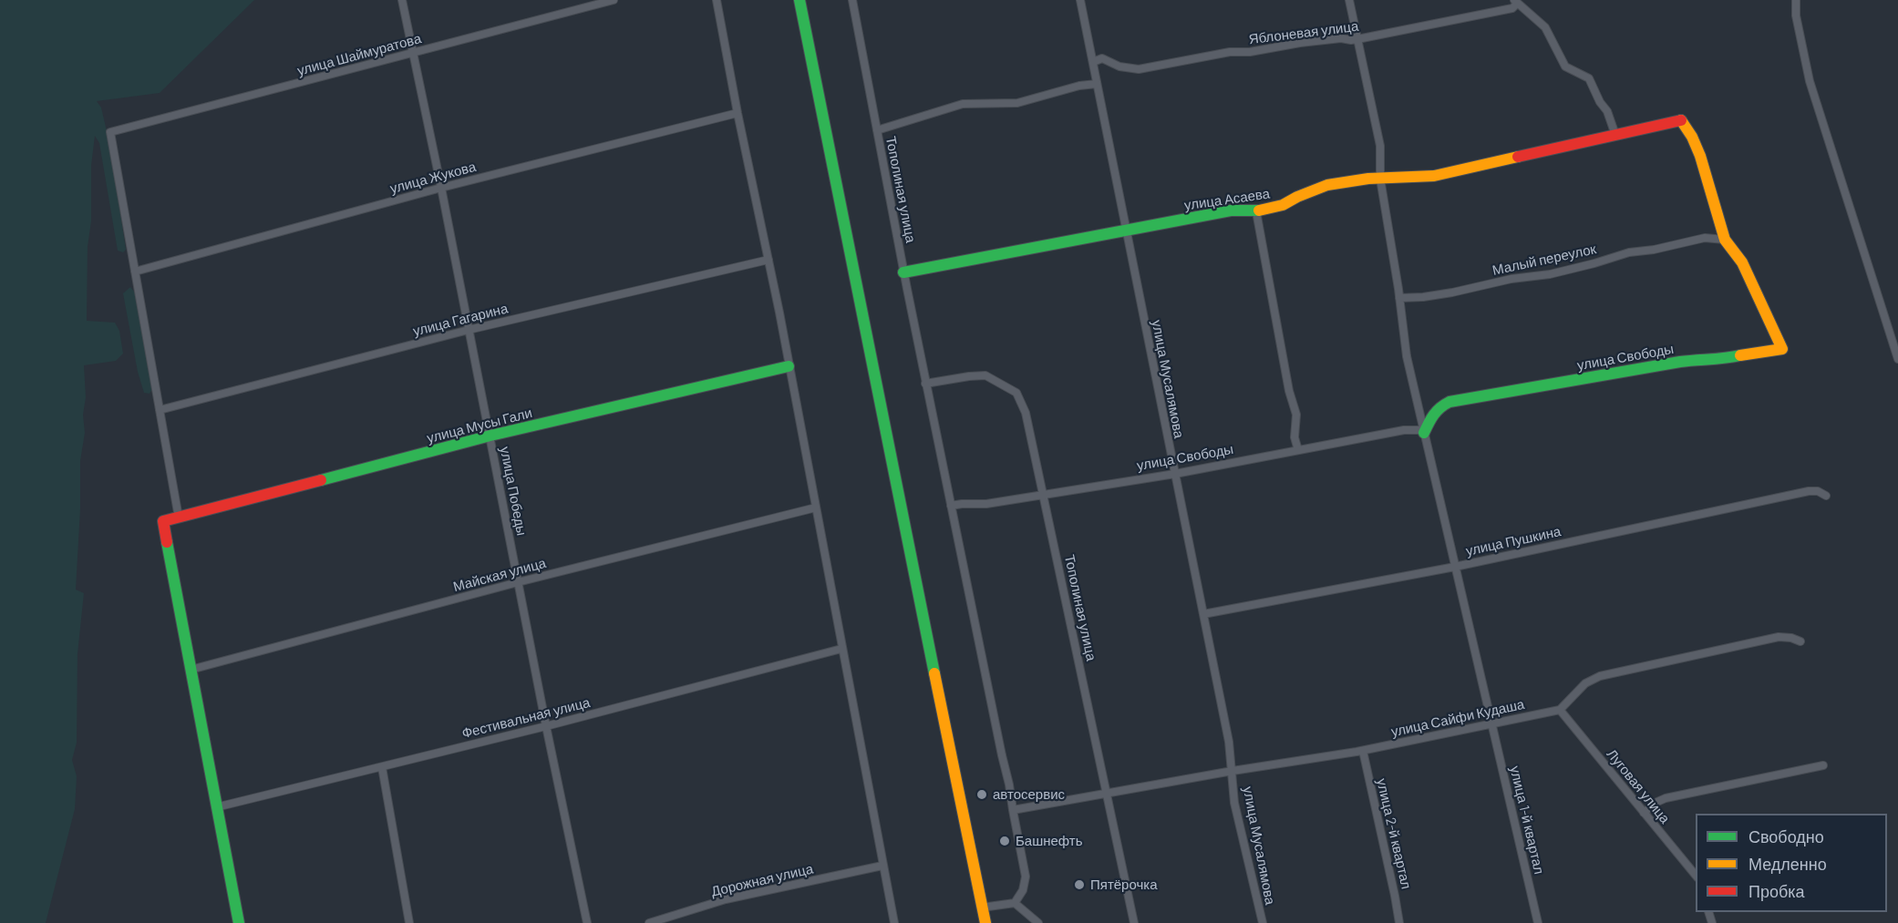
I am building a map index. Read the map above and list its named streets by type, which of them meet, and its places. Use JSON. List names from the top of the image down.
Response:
{
  "streets": {
    "street": [
      "Яблоневая улица",
      "улица Шаймуратова",
      "улица Жукова",
      "Тополиная улица",
      "улица Асаева",
      "Малый переулок",
      "улица Гагарина",
      "улица Свободы",
      "улица Мусалямова",
      "улица Мусы Гали",
      "улица Победы",
      "улица Пушкина",
      "Майская улица",
      "Фестивальная улица",
      "улица Сайфи Кудаша",
      "Луговая улица",
      "улица 1-й квартал",
      "улица 2-й квартал",
      "Дорожная улица"
    ]
  },
  "crossings": [
    ["Яблоневая улица", "улица Мусалямова"],
    ["Яблоневая улица", "улица 1-й квартал"],
    ["улица Шаймуратова", "улица Жукова"],
    ["улица Шаймуратова", "улица Победы"],
    ["улица Жукова", "улица Победы"],
    ["Тополиная улица", "улица Асаева"],
    ["Тополиная улица", "улица Свободы"],
    ["Тополиная улица", "улица Сайфи Кудаша"],
    ["улица Асаева", "Малый переулок"],
    ["улица Асаева", "улица Свободы"],
    ["улица Асаева", "улица Мусалямова"],
    ["улица Асаева", "улица 1-й квартал"],
    ["Малый переулок", "улица Свободы"],
    ["Малый переулок", "улица 1-й квартал"],
    ["улица Гагарина", "улица Победы"],
    ["улица Свободы", "улица Мусалямова"],
    ["улица Свободы", "улица 1-й квартал"],
    ["улица Мусалямова", "улица Пушкина"],
    ["улица Мусалямова", "улица Сайфи Кудаша"],
    ["улица Мусы Гали", "улица Победы"],
    ["улица Победы", "Майская улица"],
    ["улица Победы", "Фестивальная улица"],
    ["улица Пушкина", "улица 1-й квартал"],
    ["улица Сайфи Кудаша", "Луговая улица"],
    ["улица Сайфи Кудаша", "улица 1-й квартал"],
    ["улица Сайфи Кудаша", "улица 2-й квартал"]
  ],
  "places": ["автосервис", "Башнефть", "Пятёрочка"],
  "legend": ["Свободно", "Медленно", "Пробка"]
}
